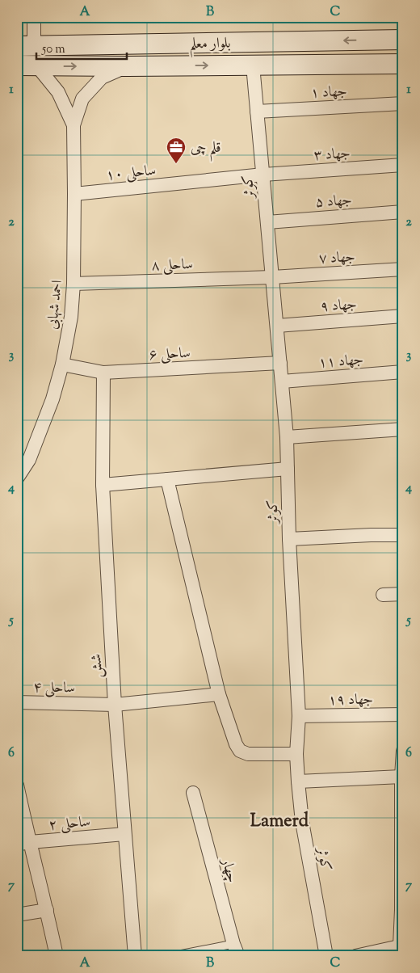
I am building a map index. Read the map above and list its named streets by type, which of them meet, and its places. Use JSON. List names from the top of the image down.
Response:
{
  "streets": {
    "street": [
      "بلوار معلم",
      "جهاد ۱",
      "جهاد ۳",
      "ساحلی ۱۰",
      "کوثر",
      "جهاد ۵",
      "جهاد ۷",
      "ساحلی ۸",
      "احمد شهابی",
      "جهاد ۹",
      "ساحلی ۶",
      "جهاد ۱۱",
      "شش",
      "ساحلی ۴",
      "جهاد ۱۹",
      "ساحلی ۲",
      "چهار"
    ]
  },
  "crossings": [
    ["بلوار معلم", "کوثر"],
    ["بلوار معلم", "احمد شهابی"],
    ["جهاد ۱", "کوثر"],
    ["جهاد ۳", "ساحلی ۱۰"],
    ["جهاد ۳", "کوثر"],
    ["ساحلی ۱۰", "کوثر"],
    ["ساحلی ۱۰", "احمد شهابی"],
    ["کوثر", "جهاد ۵"],
    ["کوثر", "جهاد ۷"],
    ["کوثر", "ساحلی ۸"],
    ["کوثر", "جهاد ۹"],
    ["کوثر", "ساحلی ۶"],
    ["کوثر", "جهاد ۱۱"],
    ["کوثر", "جهاد ۱۹"],
    ["جهاد ۷", "ساحلی ۸"],
    ["ساحلی ۸", "احمد شهابی"],
    ["احمد شهابی", "ساحلی ۶"],
    ["ساحلی ۶", "شش"],
    ["شش", "ساحلی ۴"],
    ["شش", "ساحلی ۲"]
  ],
  "districts": ["Lamerd"],
  "places": {
    "office": ["قلم چی"]
  },
  "scale_bar": "50 m",
  "grid": {
    "columns": ["A", "B", "C"],
    "rows": [
      "1",
      "2",
      "3",
      "4",
      "5",
      "6",
      "7"
    ]
  }
}
